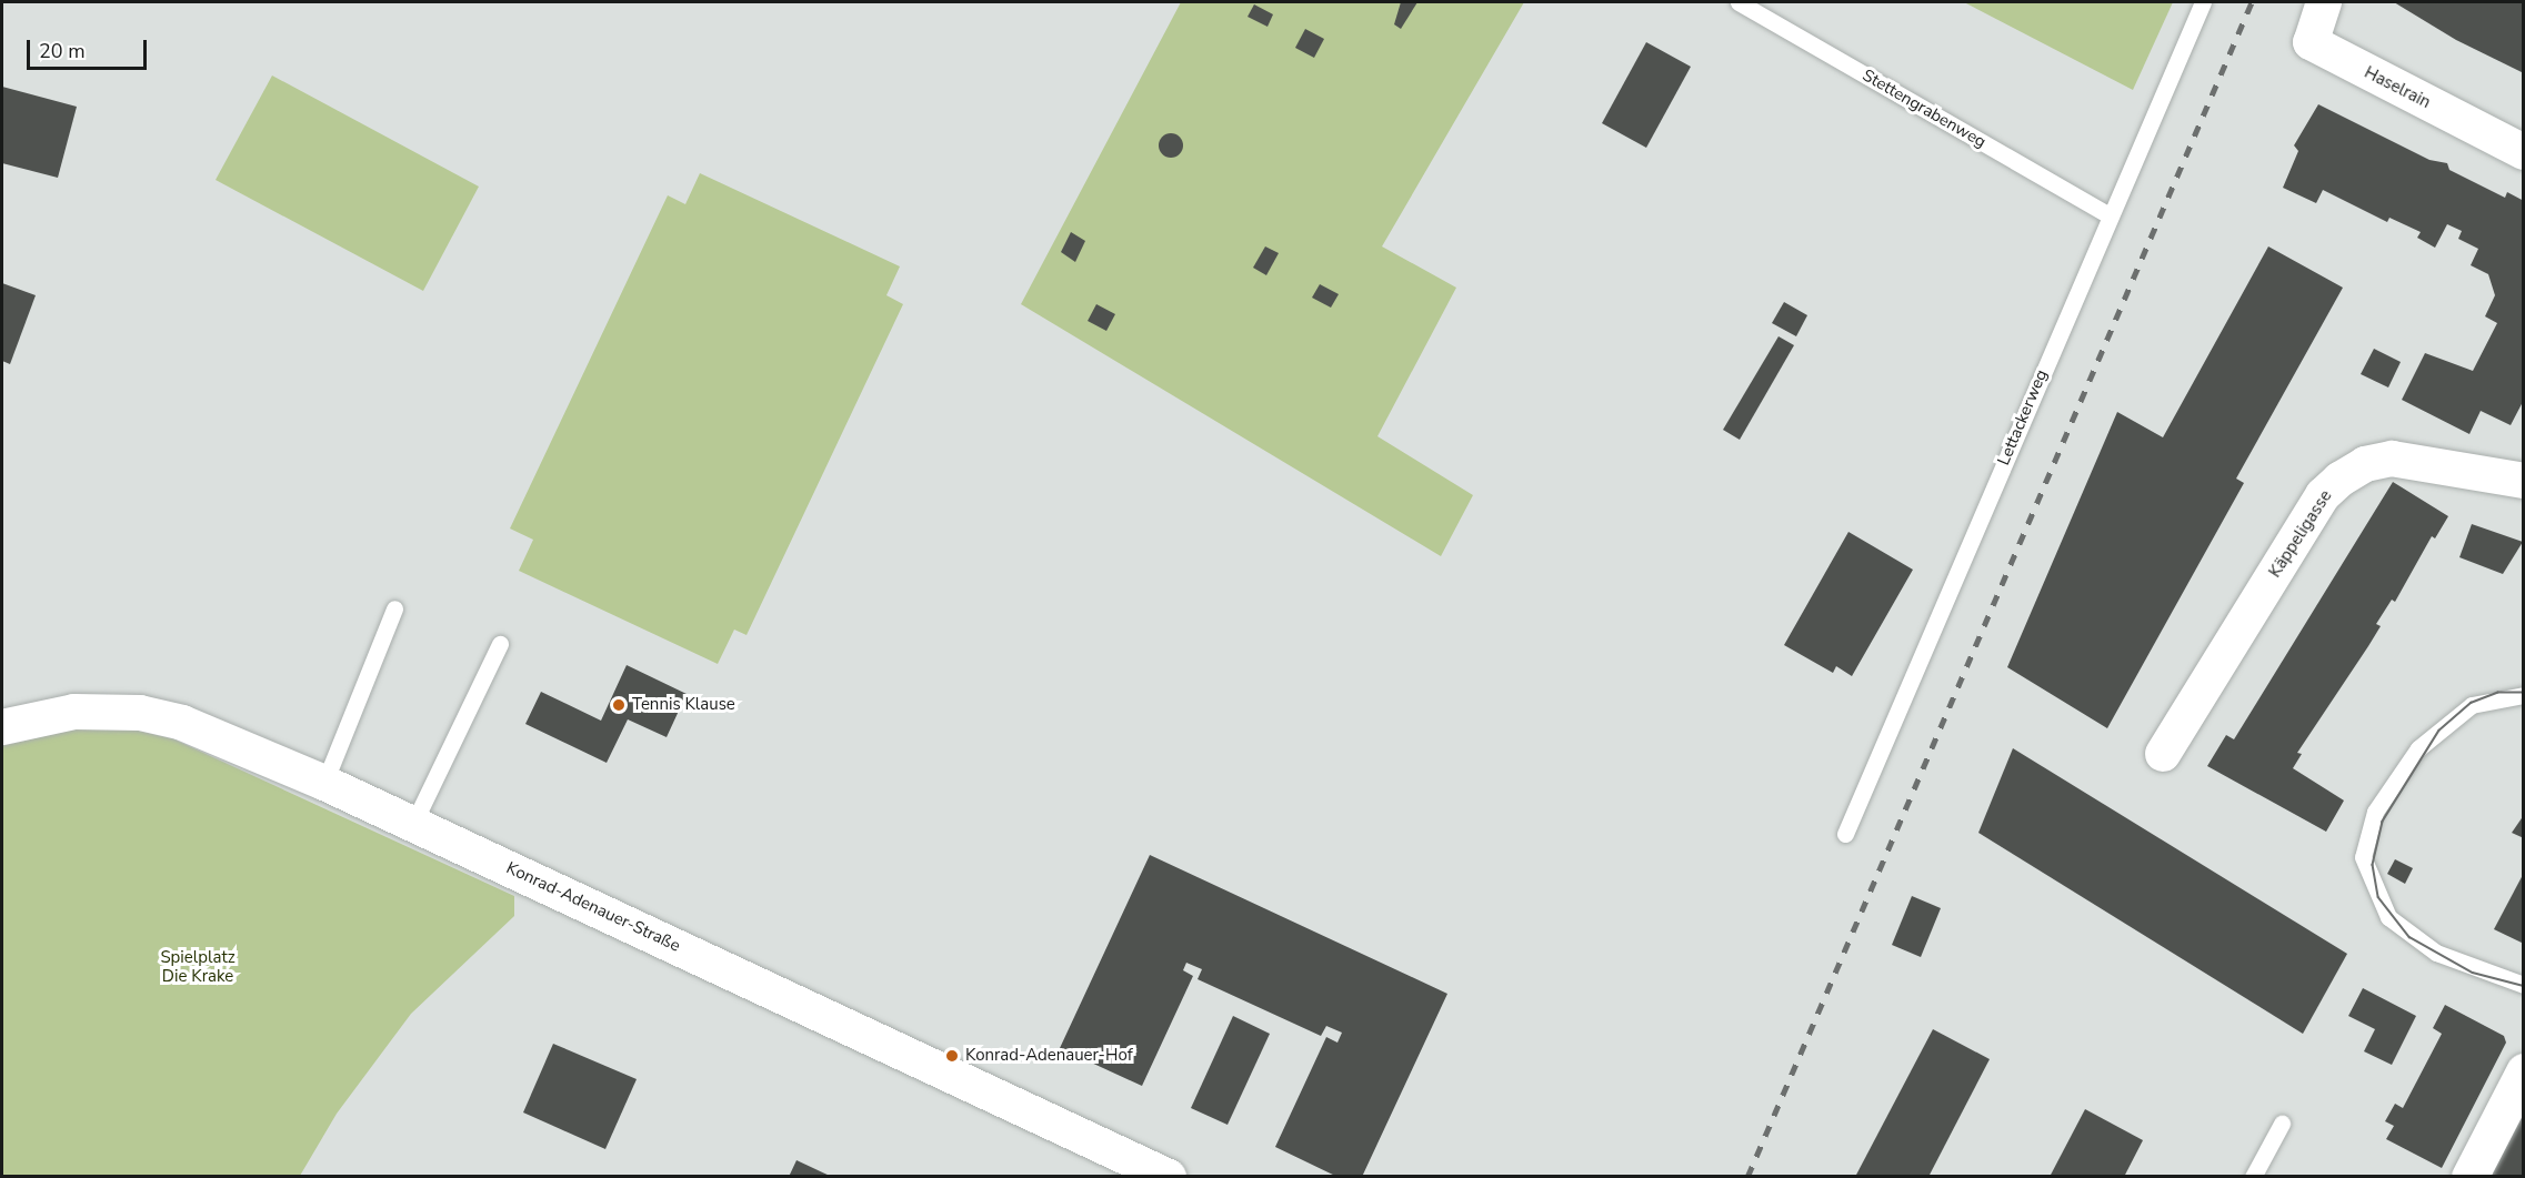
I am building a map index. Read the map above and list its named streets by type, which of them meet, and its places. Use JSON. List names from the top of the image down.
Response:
{
  "streets": {
    "street": ["Haselrain", "Käppeligasse", "Konrad-Adenauer-Straße"],
    "lane": ["Stettengrabenweg", "Lettackerweg"]
  },
  "crossings": [
    ["Stettengrabenweg", "Lettackerweg"]
  ],
  "parks": ["Spielplatz Die Krake"],
  "places": ["Tennis Klause", "Konrad-Adenauer-Hof"],
  "scale_bar": "20 m"
}
